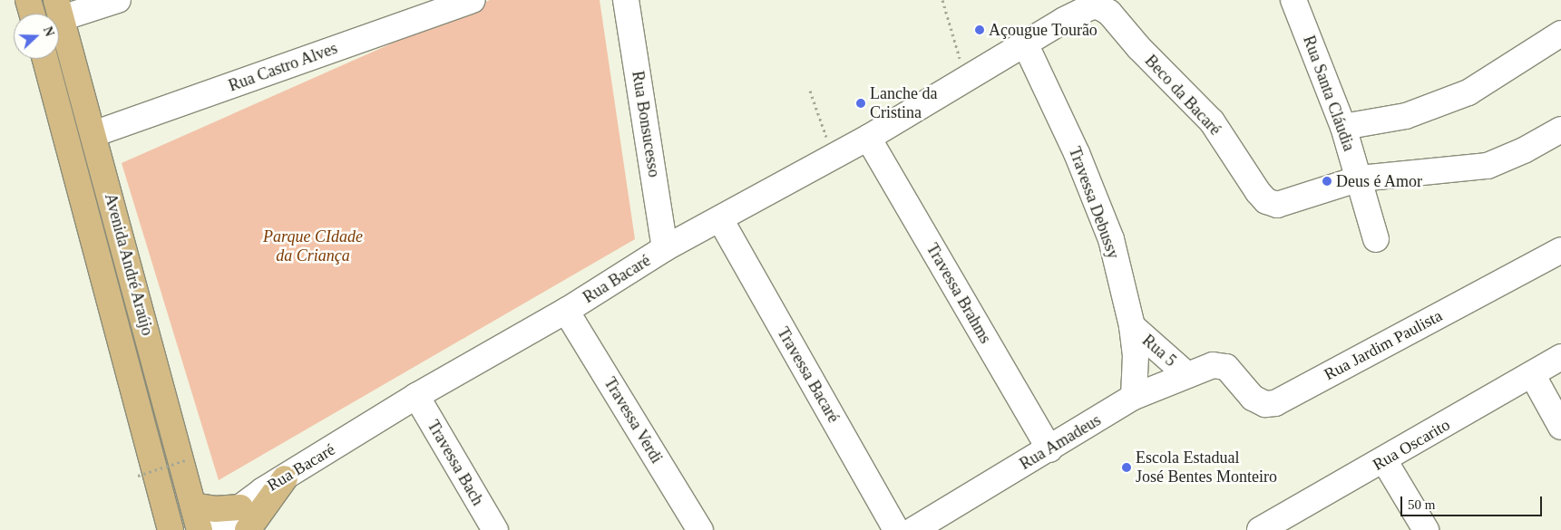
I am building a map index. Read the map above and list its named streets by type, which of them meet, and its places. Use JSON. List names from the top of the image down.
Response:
{
  "streets": {
    "main road": ["Avenida André Araújo"],
    "street": [
      "Rua Castro Alves",
      "Rua Santa Cláudia",
      "Beco da Bacaré",
      "Rua Bonsucesso",
      "Travessa Debussy",
      "Rua Bacaré",
      "Travessa Brahms",
      "Rua Jardim Paulista",
      "Rua 5",
      "Travessa Bacaré",
      "Travessa Verdi",
      "Rua Amadeus",
      "Rua Oscarito",
      "Travessa Bach"
    ]
  },
  "crossings": [
    ["Rua Castro Alves", "Avenida André Araújo"],
    ["Rua Santa Cláudia", "Beco da Bacaré"],
    ["Beco da Bacaré", "Travessa Debussy"],
    ["Beco da Bacaré", "Rua Bacaré"],
    ["Rua Bonsucesso", "Rua Bacaré"],
    ["Travessa Debussy", "Rua Bacaré"],
    ["Travessa Debussy", "Rua 5"],
    ["Travessa Debussy", "Rua Amadeus"],
    ["Rua Bacaré", "Travessa Brahms"],
    ["Rua Bacaré", "Travessa Bacaré"],
    ["Rua Bacaré", "Travessa Verdi"],
    ["Rua Bacaré", "Travessa Bach"],
    ["Travessa Brahms", "Rua Amadeus"],
    ["Rua Jardim Paulista", "Rua Amadeus"],
    ["Rua 5", "Rua Amadeus"]
  ],
  "parks": ["Parque CIdade da Criança"],
  "places": [
    "Açougue Tourão",
    "Lanche da Cristina",
    "Deus é Amor",
    "Escola Estadual José Bentes Monteiro"
  ],
  "scale_bar": "50 m",
  "north": "right"
}
